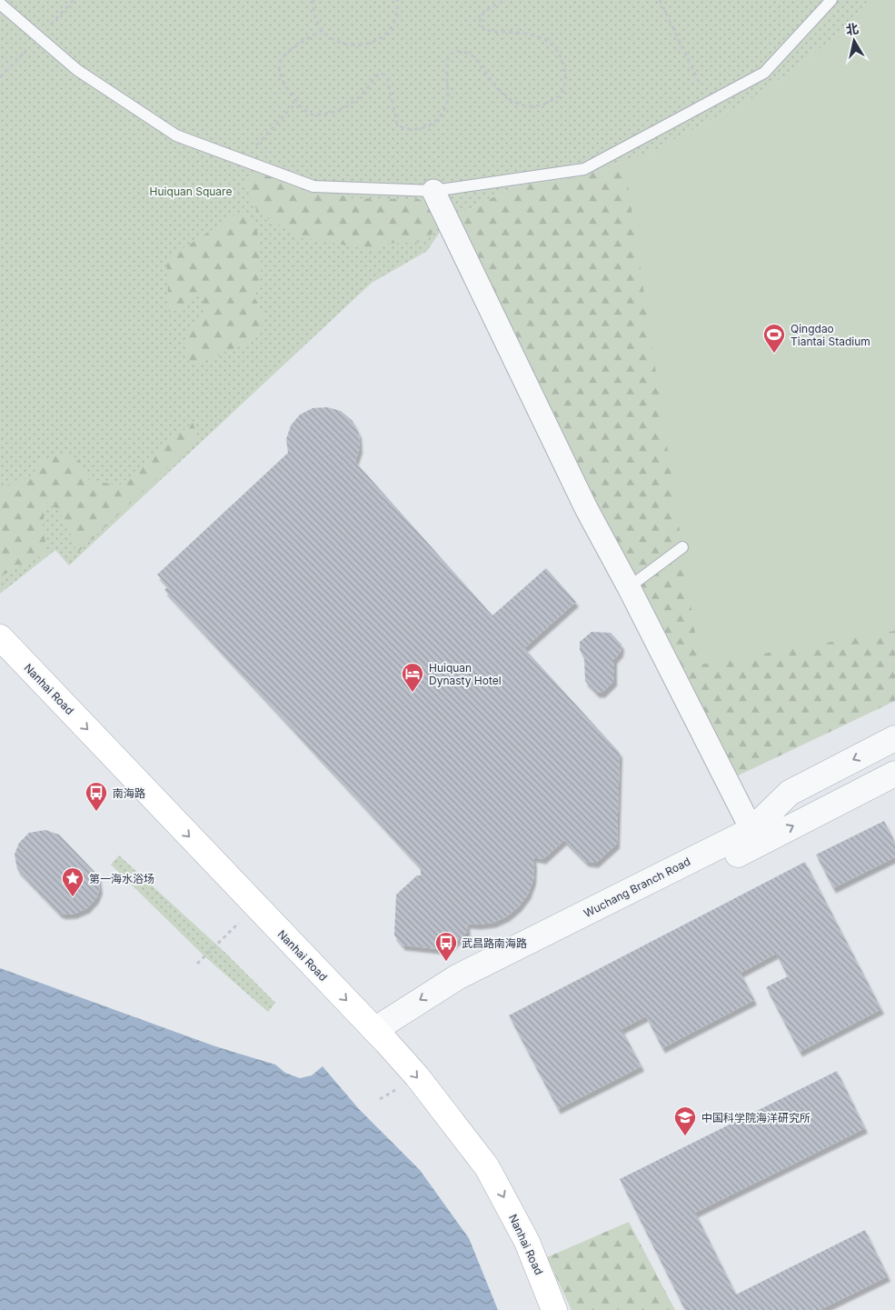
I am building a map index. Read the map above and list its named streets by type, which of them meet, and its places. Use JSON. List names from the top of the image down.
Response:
{
  "streets": {
    "main road": ["Nanhai Road"],
    "street": ["Wuchang Branch Road"]
  },
  "crossings": [
    ["Nanhai Road", "Wuchang Branch Road"]
  ],
  "one_way": ["Nanhai Road"],
  "parks": ["Huiquan Square"],
  "places": {
    "sports": ["Qingdao Tiantai Stadium"],
    "hotel": ["Huiquan Dynasty Hotel"],
    "bus stop": ["南海路", "武昌路南海路"],
    "place": ["第一海水浴场"],
    "school or university": ["中国科学院海洋研究所"]
  },
  "north": "top"
}
